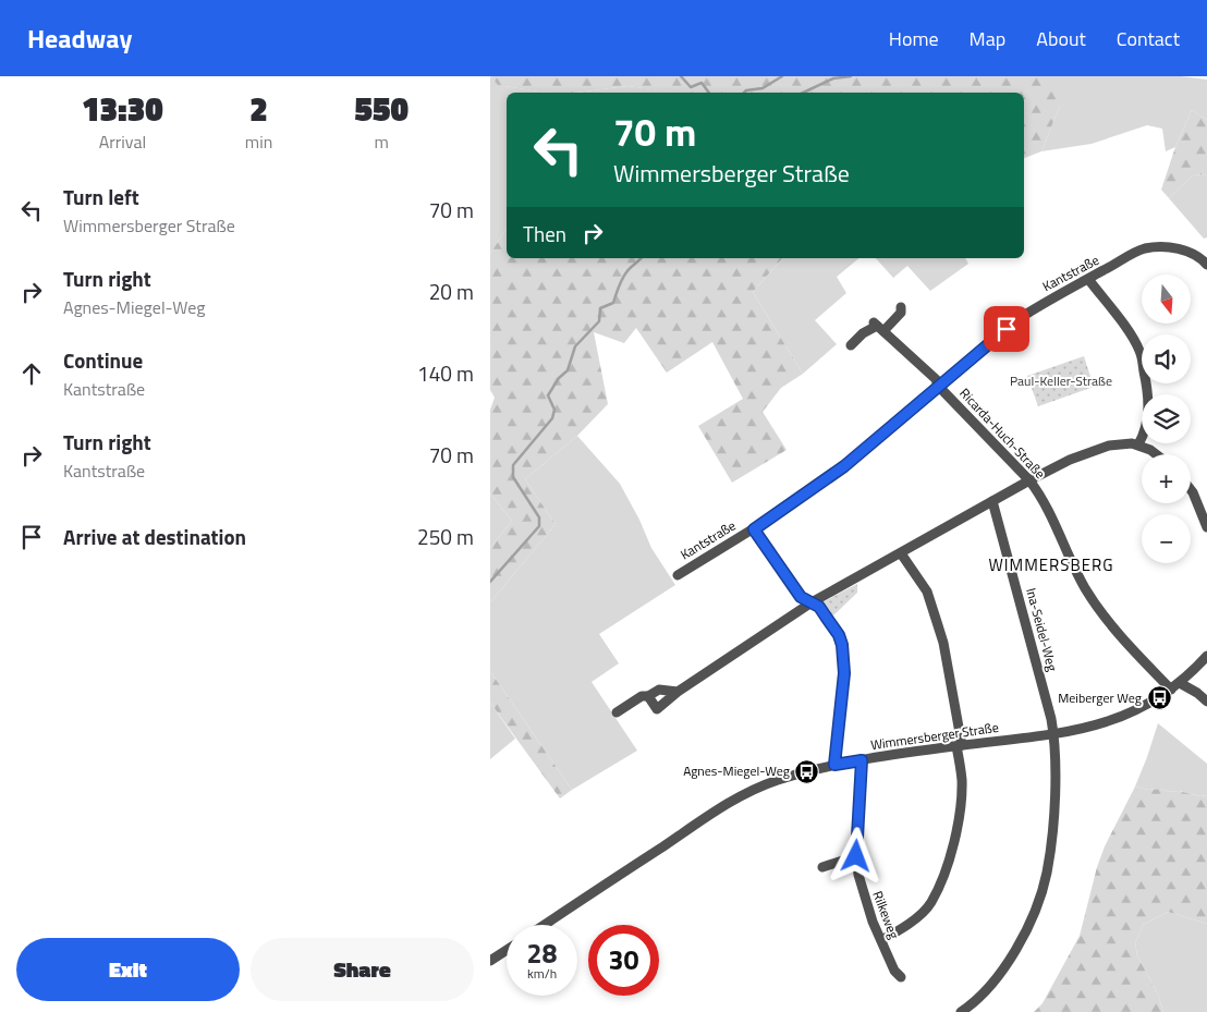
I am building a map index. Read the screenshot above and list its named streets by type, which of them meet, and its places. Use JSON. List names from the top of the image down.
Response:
{
  "streets": {
    "street": [
      "Kantstraße",
      "Ricarda-Huch-Straße",
      "Ina-Seidel-Weg",
      "Wimmersberger Straße",
      "Rilkeweg"
    ]
  },
  "crossings": [
    ["Kantstraße", "Ricarda-Huch-Straße"],
    ["Ricarda-Huch-Straße", "Wimmersberger Straße"],
    ["Ina-Seidel-Weg", "Wimmersberger Straße"],
    ["Wimmersberger Straße", "Rilkeweg"]
  ],
  "districts": ["WIMMERSBERG"],
  "parks": ["Paul-Keller-Straße"],
  "places": {
    "bus stop": ["Meiberger Weg", "Agnes-Miegel-Weg"]
  },
  "north": "bottom",
  "page": {
    "header": "Headway",
    "nav": [
      "Home",
      "Map",
      "About",
      "Contact"
    ],
    "eta": [
      "13:30",
      "Arrival",
      "2",
      "min",
      "550",
      "m"
    ],
    "turn": ["70 m", "Wimmersberger Straße"],
    "list": [
      {
        "name": "Turn left",
        "note": "Wimmersberger Straße",
        "value": "70 m"
      },
      {
        "name": "Turn right",
        "note": "Agnes-Miegel-Weg",
        "value": "20 m"
      },
      {
        "name": "Continue",
        "note": "Kantstraße",
        "value": "140 m"
      },
      {
        "name": "Turn right",
        "note": "Kantstraße",
        "value": "70 m"
      },
      {
        "name": "Arrive at destination",
        "value": "250 m"
      }
    ],
    "then": "Then",
    "map_buttons": ["+", "−"],
    "speed": "28 km/h",
    "limit": "30",
    "buttons": ["Exit", "Share"]
  }
}
